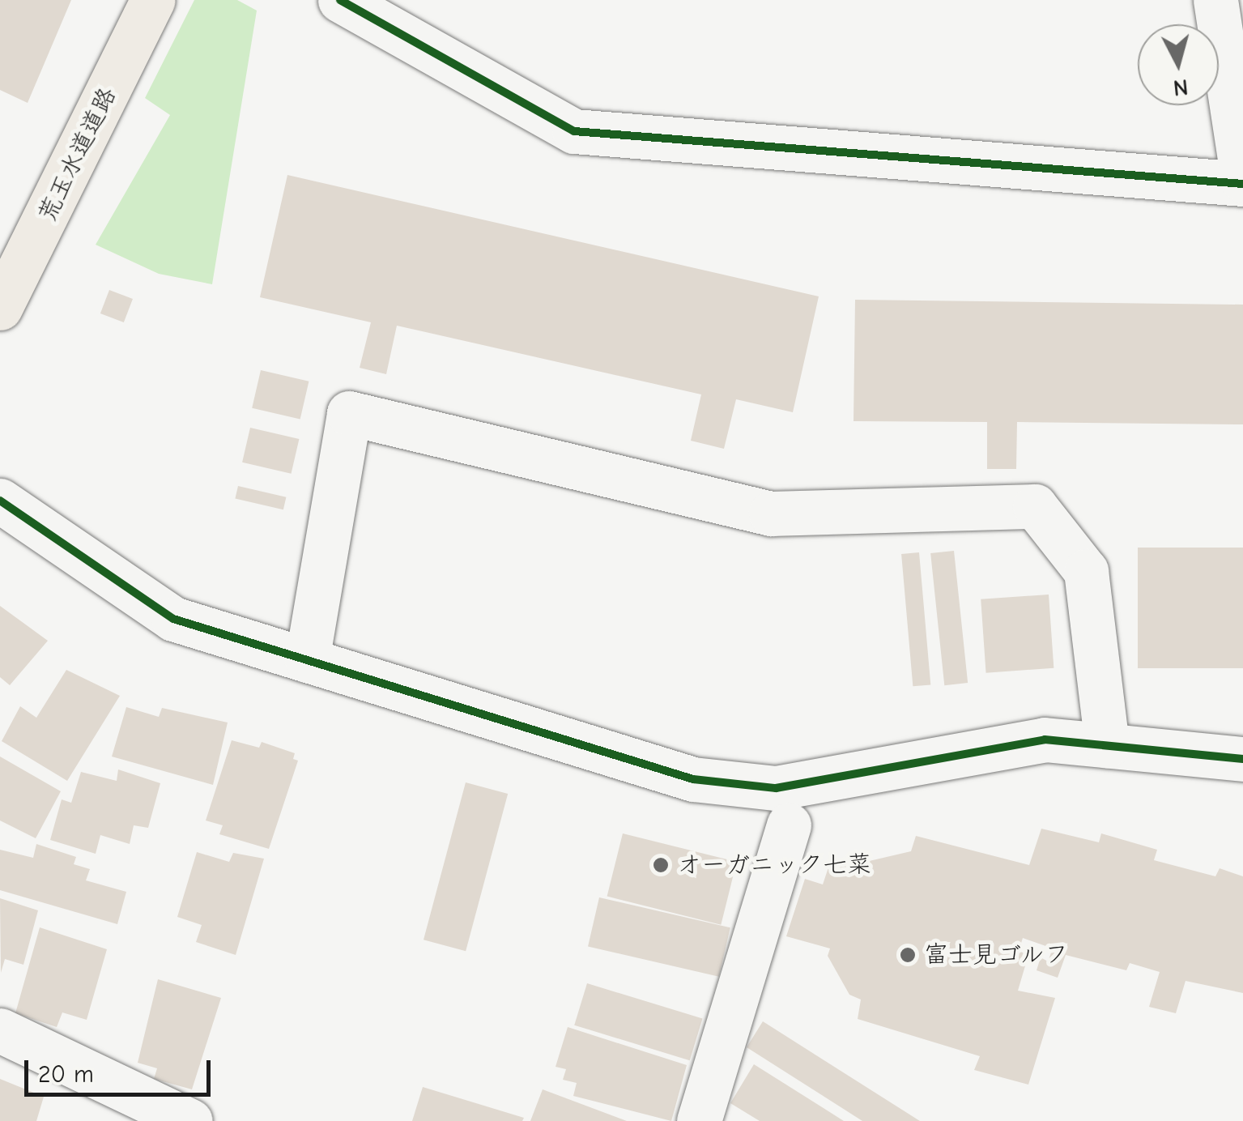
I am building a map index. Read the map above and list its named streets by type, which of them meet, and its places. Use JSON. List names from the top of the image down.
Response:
{
  "streets": {
    "main road": ["荒玉水道道路"]
  },
  "places": ["オーガニック七菜", "富士見ゴルフ"],
  "scale_bar": "20 m",
  "north": "bottom"
}
